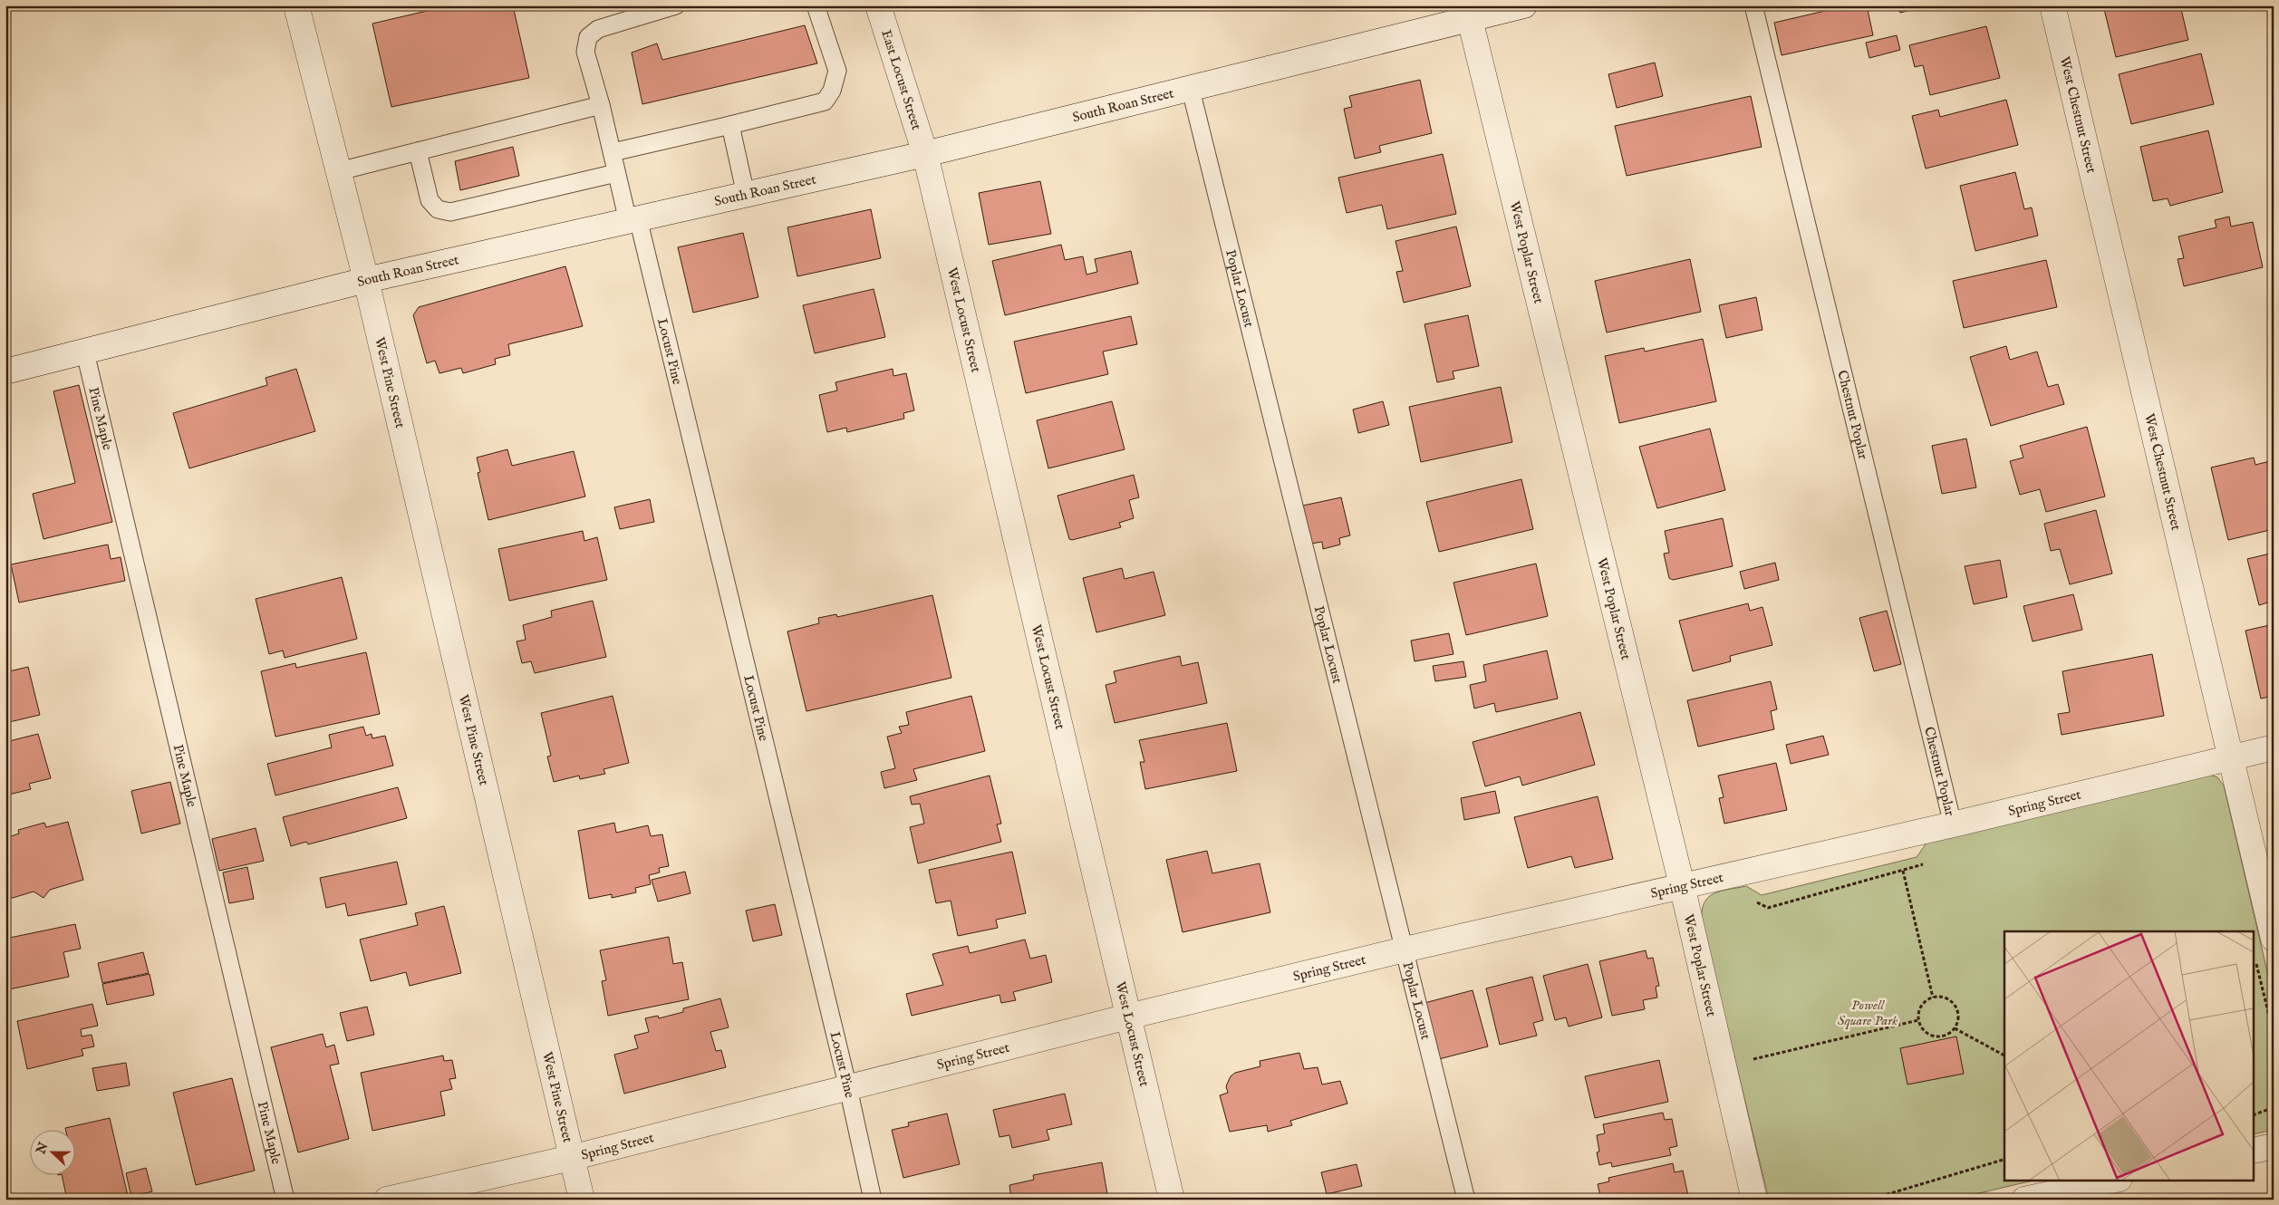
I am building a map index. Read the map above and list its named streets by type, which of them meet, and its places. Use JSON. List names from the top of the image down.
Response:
{
  "streets": {
    "street": [
      "East Locust Street",
      "South Roan Street",
      "West Chestnut Street",
      "West Poplar Street",
      "West Locust Street",
      "West Pine Street",
      "Spring Street"
    ],
    "lane": [
      "Poplar Locust",
      "Locust Pine",
      "Chestnut Poplar",
      "Pine Maple"
    ]
  },
  "crossings": [
    ["East Locust Street", "South Roan Street"],
    ["East Locust Street", "West Locust Street"],
    ["South Roan Street", "West Poplar Street"],
    ["South Roan Street", "Poplar Locust"],
    ["South Roan Street", "West Locust Street"],
    ["South Roan Street", "Locust Pine"],
    ["South Roan Street", "West Pine Street"],
    ["South Roan Street", "Pine Maple"],
    ["West Chestnut Street", "Spring Street"],
    ["West Poplar Street", "Spring Street"],
    ["Poplar Locust", "Spring Street"],
    ["West Locust Street", "Spring Street"],
    ["Locust Pine", "Spring Street"],
    ["West Pine Street", "Spring Street"],
    ["Chestnut Poplar", "Spring Street"]
  ],
  "parks": ["Powell Square Park"],
  "north": "left"
}
